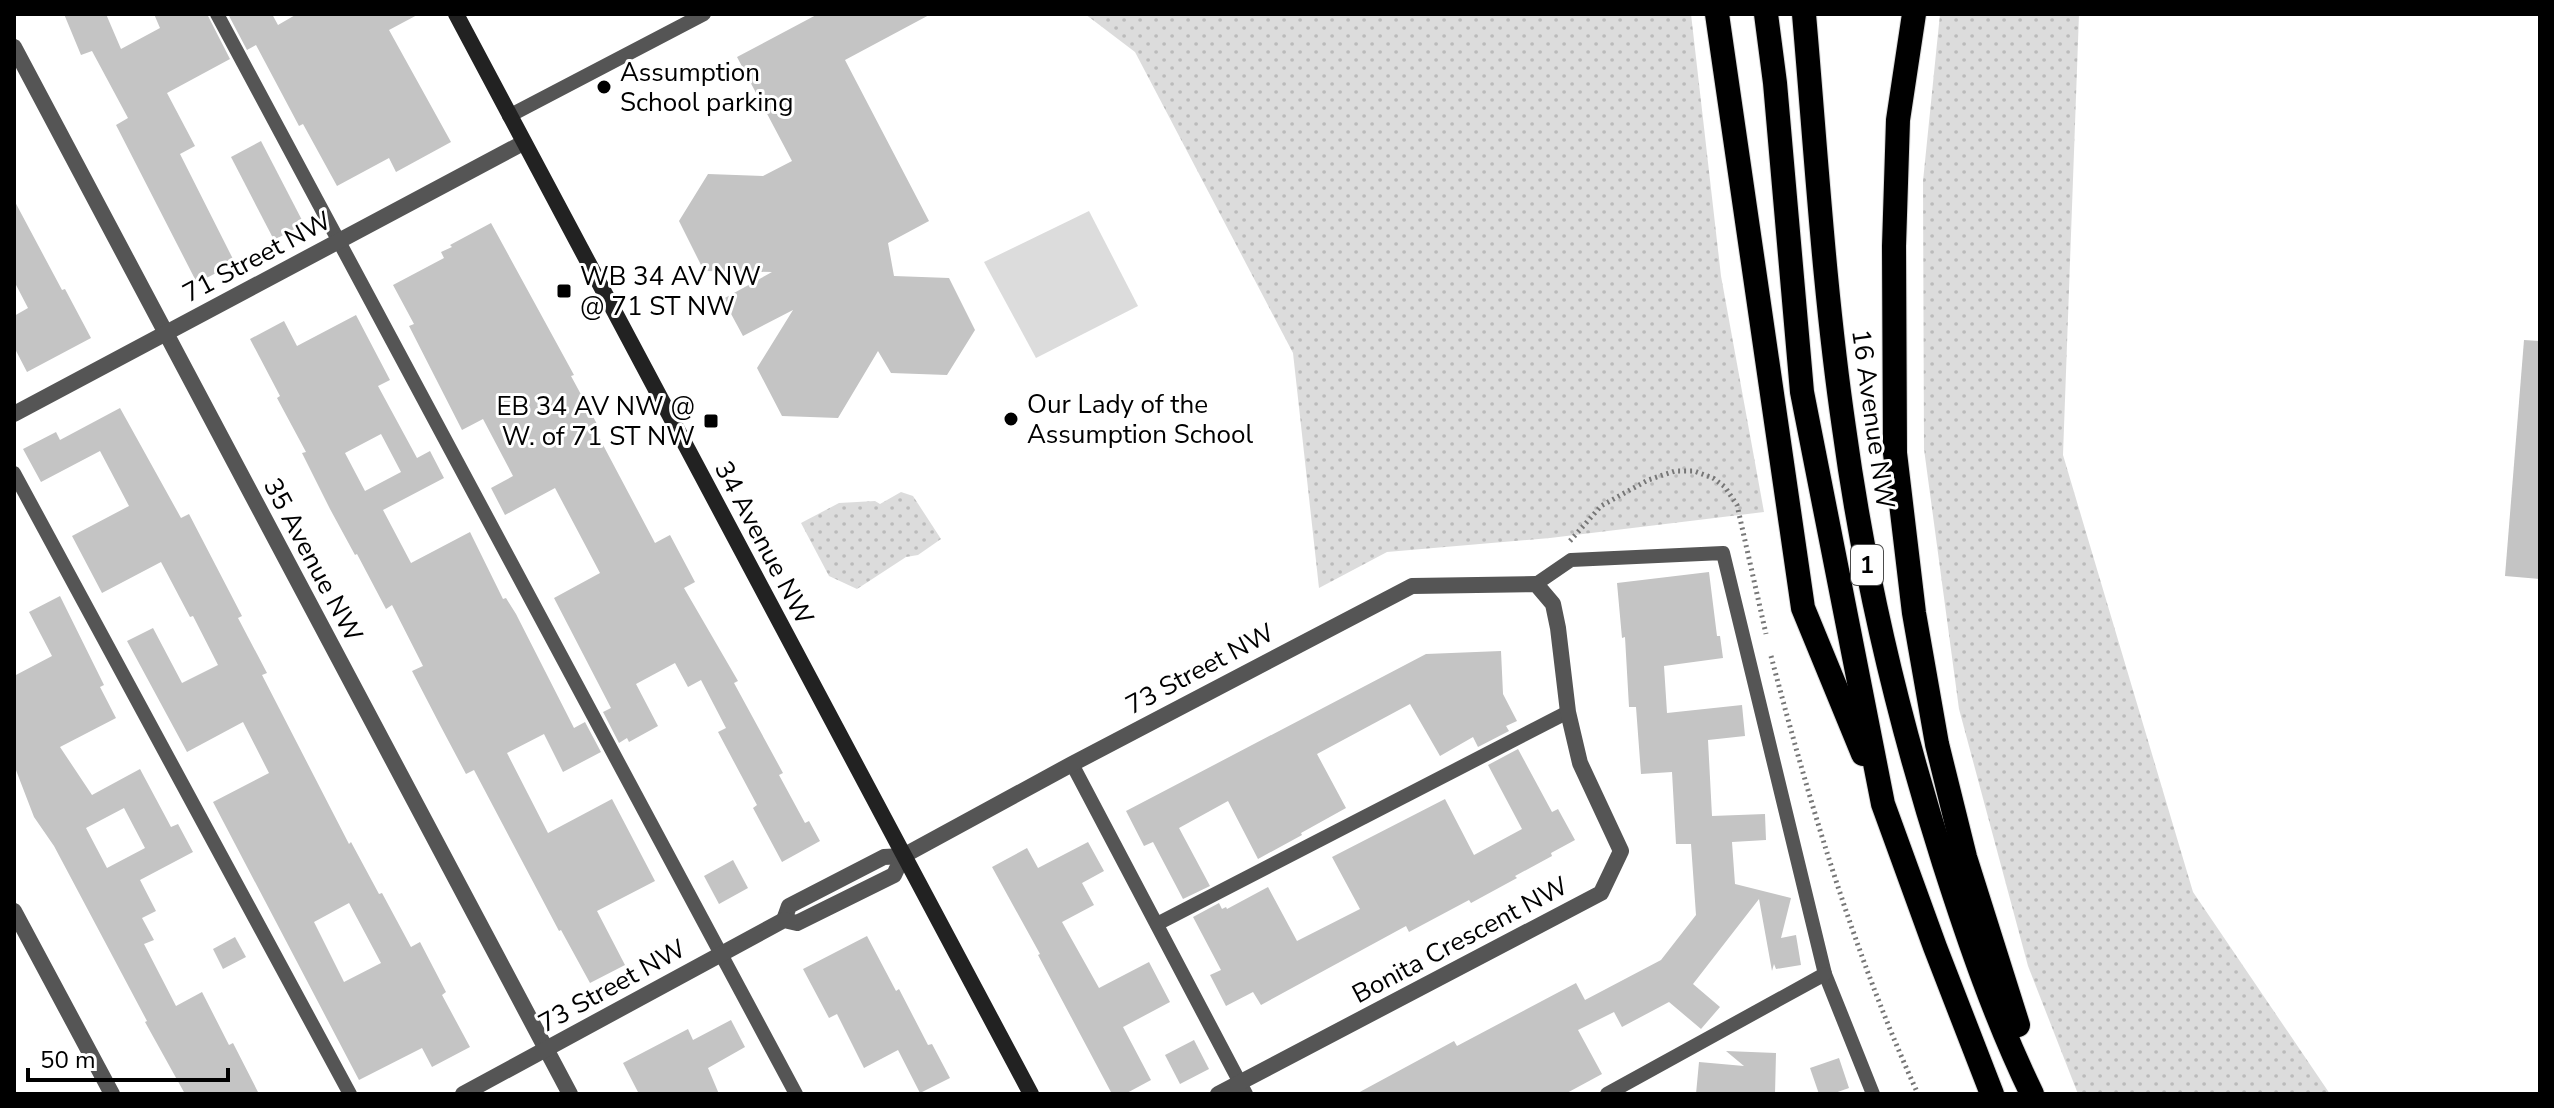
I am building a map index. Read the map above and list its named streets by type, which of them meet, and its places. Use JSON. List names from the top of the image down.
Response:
{
  "streets": {
    "highway": ["16 Avenue NW", "1"],
    "street": [
      "71 Street NW",
      "34 Avenue NW",
      "35 Avenue NW",
      "73 Street NW",
      "Bonita Crescent NW"
    ]
  },
  "crossings": [
    ["71 Street NW", "34 Avenue NW"],
    ["71 Street NW", "35 Avenue NW"],
    ["34 Avenue NW", "73 Street NW"],
    ["35 Avenue NW", "73 Street NW"],
    ["73 Street NW", "Bonita Crescent NW"]
  ],
  "places": {
    "other": ["Assumption School parking", "Our Lady of the Assumption School"],
    "transit": ["WB 34 AV NW @ 71 ST NW", "EB 34 AV NW @ W. of 71 ST NW"]
  },
  "scale_bar": "50 m"
}
